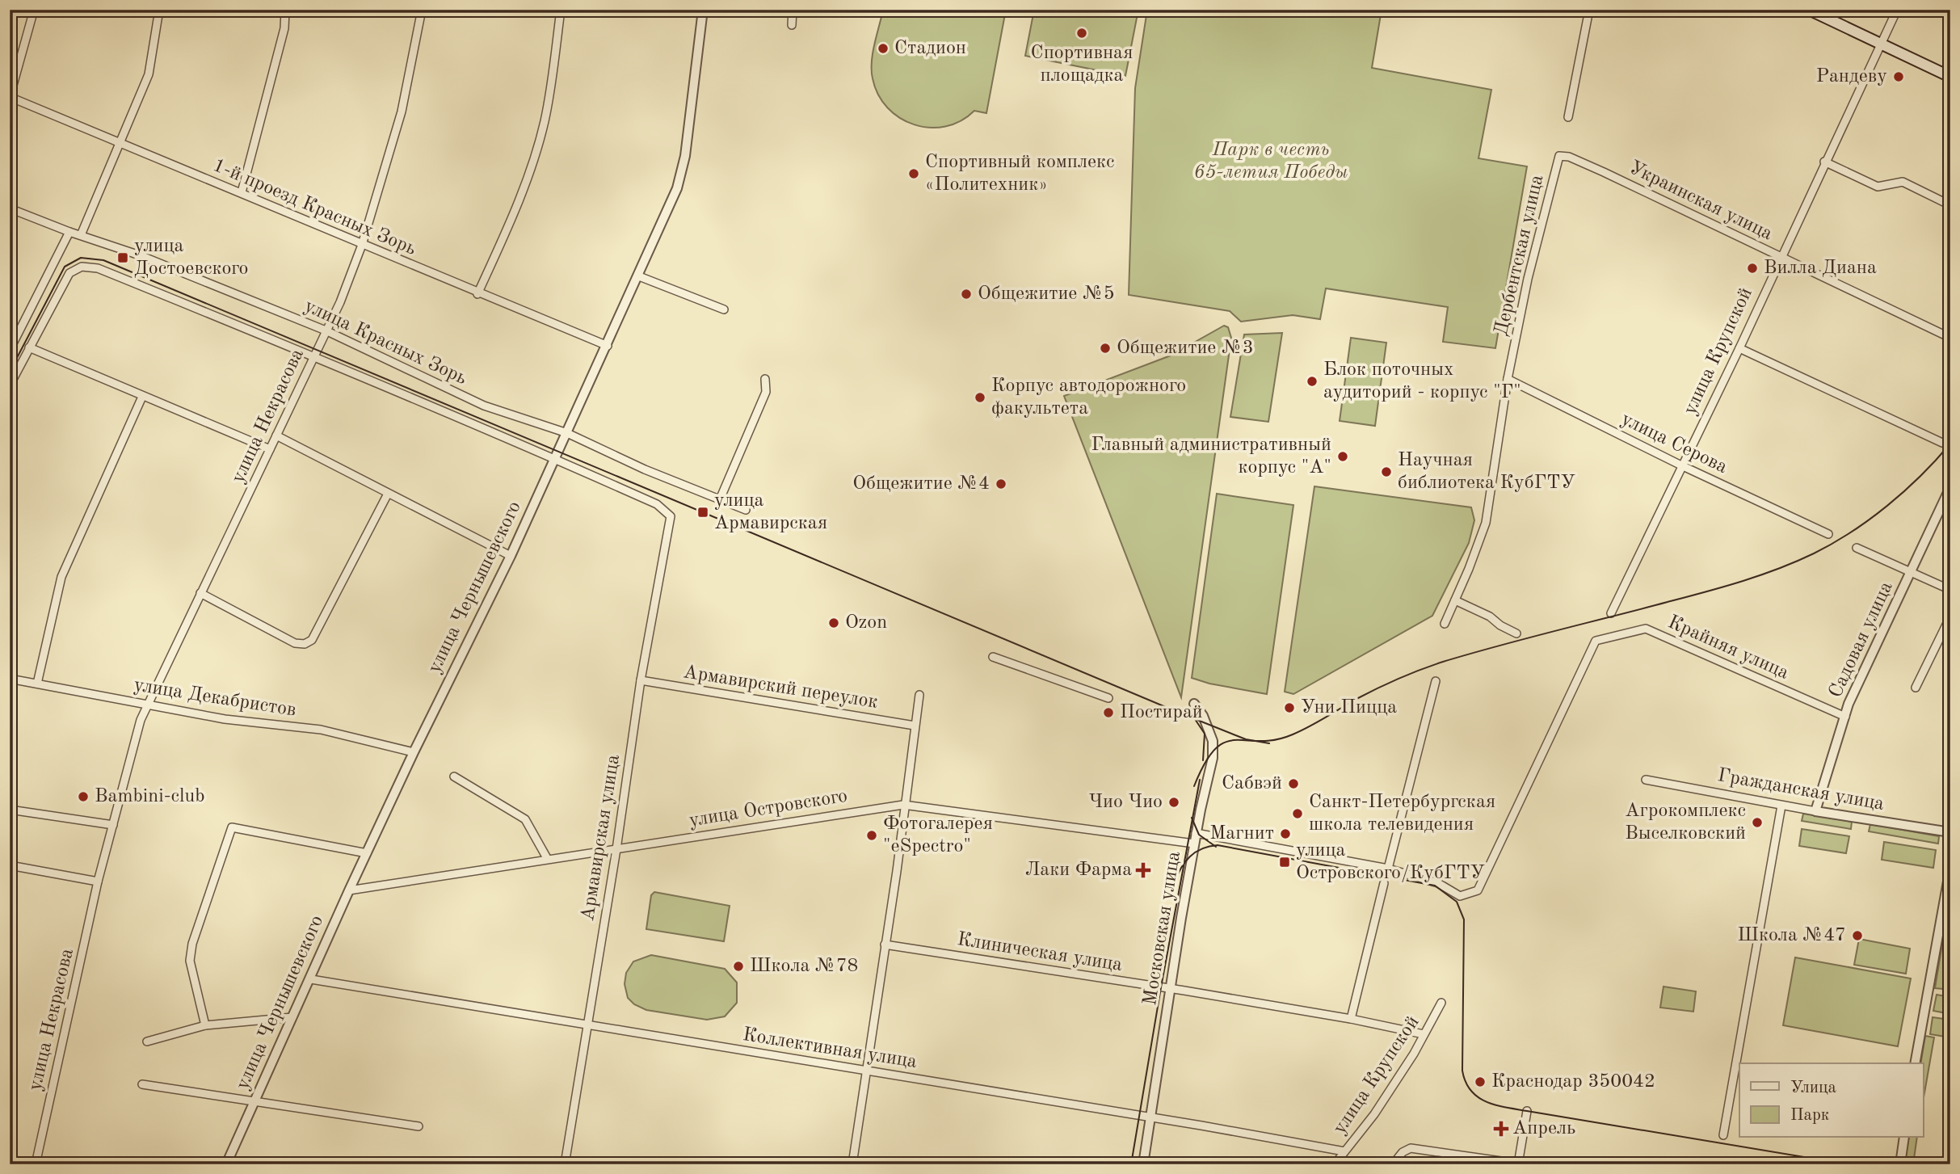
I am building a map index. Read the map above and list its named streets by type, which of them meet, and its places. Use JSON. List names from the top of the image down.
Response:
{
  "streets": {
    "street": [
      "Украинская улица",
      "1-й проезд Красных Зорь",
      "Дербентская улица",
      "улица Красных Зорь",
      "улица Крупской",
      "улица Некрасова",
      "улица Серова",
      "улица Чернышевского",
      "Садовая улица",
      "Крайняя улица",
      "Армавирский переулок",
      "улица Декабристов",
      "Гражданская улица",
      "улица Островского",
      "Армавирская улица",
      "Московская улица",
      "Клиническая улица",
      "Коллективная улица"
    ]
  },
  "crossings": [
    ["Украинская улица", "Дербентская улица"],
    ["Украинская улица", "улица Крупской"],
    ["1-й проезд Красных Зорь", "улица Некрасова"],
    ["1-й проезд Красных Зорь", "улица Чернышевского"],
    ["Дербентская улица", "улица Серова"],
    ["улица Красных Зорь", "улица Некрасова"],
    ["улица Красных Зорь", "улица Чернышевского"],
    ["улица Крупской", "улица Серова"],
    ["улица Крупской", "Клиническая улица"],
    ["улица Крупской", "Коллективная улица"],
    ["улица Некрасова", "улица Декабристов"],
    ["улица Чернышевского", "улица Декабристов"],
    ["улица Чернышевского", "улица Островского"],
    ["улица Чернышевского", "Армавирская улица"],
    ["улица Чернышевского", "Коллективная улица"],
    ["Садовая улица", "Крайняя улица"],
    ["Садовая улица", "Гражданская улица"],
    ["Армавирский переулок", "Армавирская улица"],
    ["улица Островского", "Армавирская улица"],
    ["улица Островского", "Московская улица"],
    ["Армавирская улица", "Коллективная улица"],
    ["Московская улица", "Клиническая улица"],
    ["Московская улица", "Коллективная улица"]
  ],
  "parks": ["Парк в честь 65-летия Победы"],
  "places": {
    "other": [
      "Спортивная площадка",
      "Стадион",
      "Рандеву",
      "Спортивный комплекс «Политехник»",
      "Вилла Диана",
      "Общежитие №5",
      "Общежитие №3",
      "Блок поточных аудиторий - корпус \"Г\"",
      "Корпус автодорожного факультета",
      "Главный административный корпус \"А\"",
      "Научная библиотека КубГТУ",
      "Общежитие №4",
      "Ozon",
      "Уни Пицца",
      "Постирай",
      "Сабвэй",
      "Bambini-club",
      "Чио Чио",
      "Санкт-Петербургская школа телевидения",
      "Агрокомплекс Выселковский",
      "Магнит",
      "Фотогалерея \"eSpectro\"",
      "Школа №47",
      "Школа №78",
      "Краснодар 350042"
    ],
    "transit": ["улица Достоевского", "улица Армавирская", "улица Островского/КубГТУ"],
    "health": ["Лаки Фарма", "Апрель"]
  },
  "legend": ["Улица", "Парк"]
}
